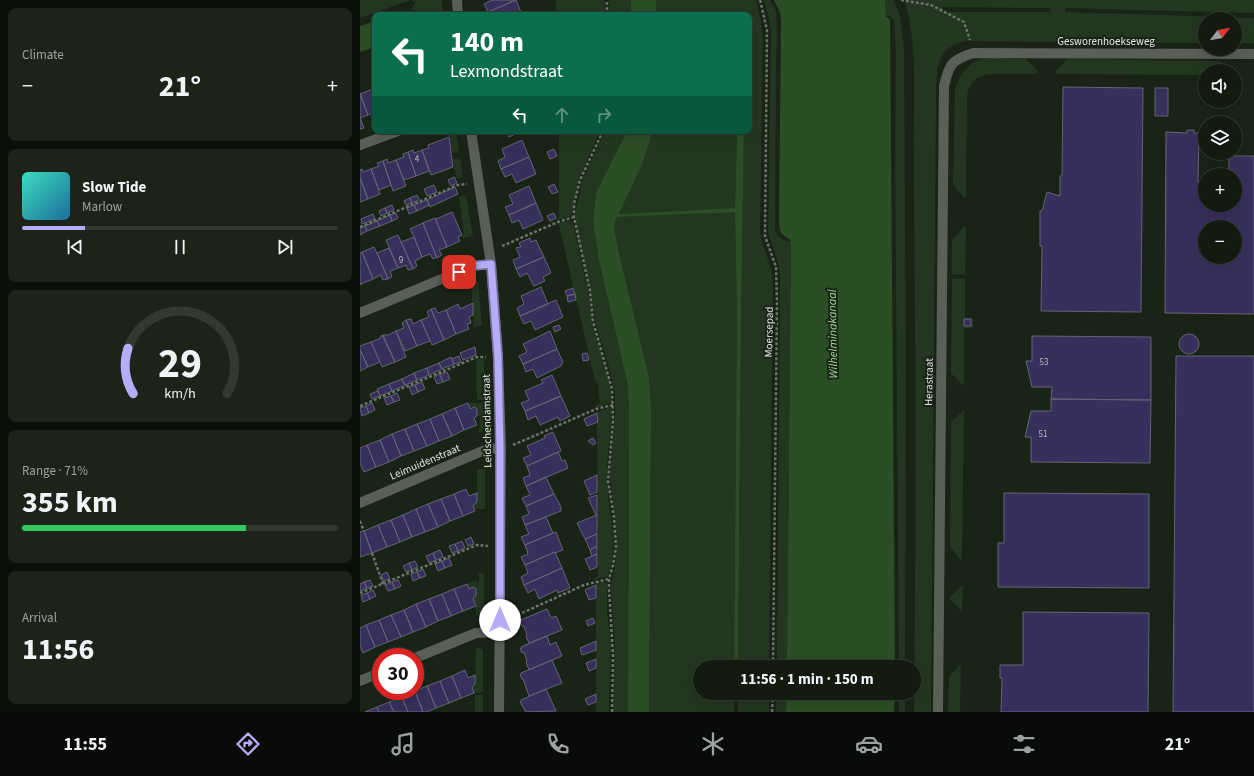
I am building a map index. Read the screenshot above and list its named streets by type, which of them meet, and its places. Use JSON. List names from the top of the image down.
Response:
{
  "streets": {
    "street": [
      "Gesworenhoekseweg",
      "Herastraat",
      "Leidschendamstraat",
      "Leimuidenstraat"
    ],
    "path": ["Moersepad"]
  },
  "crossings": [
    ["Gesworenhoekseweg", "Herastraat"],
    ["Leidschendamstraat", "Leimuidenstraat"]
  ],
  "water": ["Wilhelminakanaal"],
  "house_numbers": [
    "4",
    "9",
    "53",
    "51"
  ],
  "north": "top right",
  "page": {
    "tile": [
      "Climate",
      ["Range · 71%", "355 km"],
      ["Arrival", "11:56"]
    ],
    "map_buttons": ["+", "−"],
    "turn": ["140 m", "Lexmondstraat"],
    "heat": ["−", "21°", "+"],
    "song": ["Slow Tide", "Marlow"],
    "limit": "30",
    "trip": "11:56 · 1 min · 150 m",
    "tabs": ["11:55", "21°"],
    "gauge": ["29", "km/h"]
  }
}
